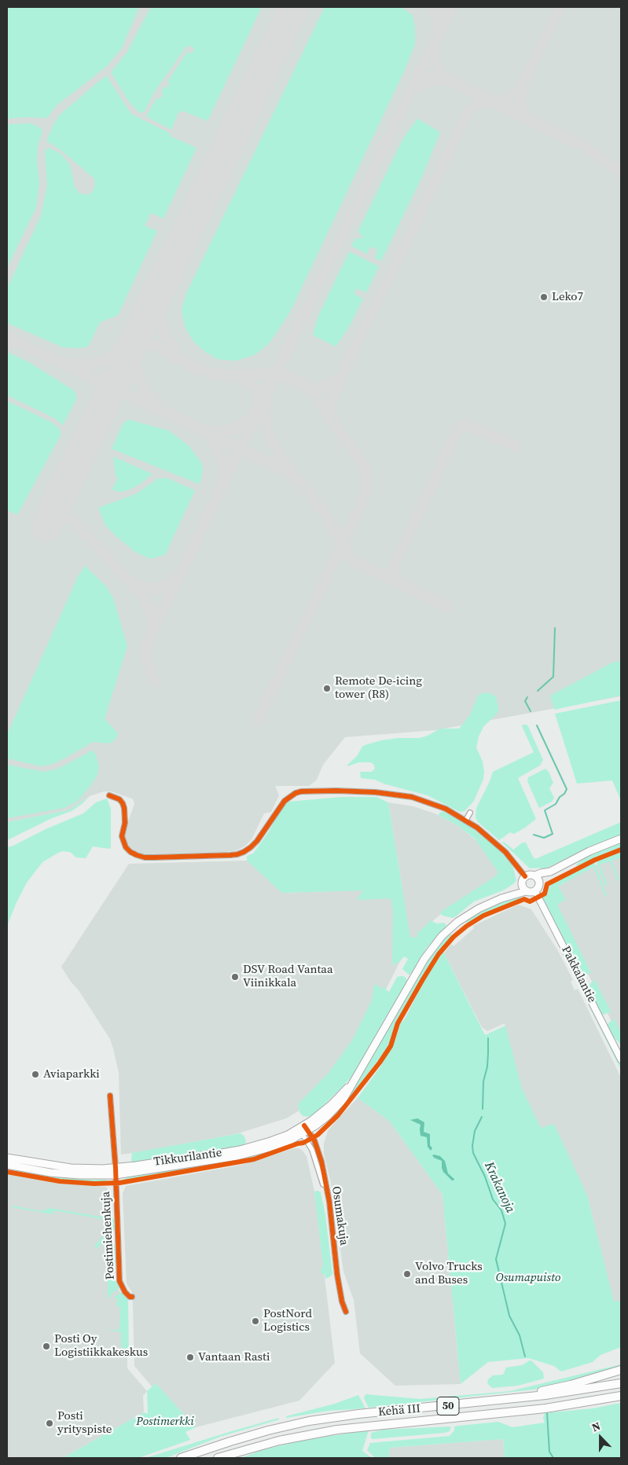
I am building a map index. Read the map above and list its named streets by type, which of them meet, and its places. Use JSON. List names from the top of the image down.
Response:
{
  "streets": {
    "highway": ["50", "Kehä III"],
    "main road": ["Pakkalantie", "Tikkurilantie"],
    "street": ["Osumakuja", "Postimiehenkuja"]
  },
  "crossings": [
    ["Pakkalantie", "Tikkurilantie"],
    ["Tikkurilantie", "Osumakuja"],
    ["Tikkurilantie", "Postimiehenkuja"]
  ],
  "water": ["Krakanoja"],
  "parks": ["Osumapuisto", "Postimerkki"],
  "places": [
    "Leko7",
    "Remote De-icing tower (R8)",
    "DSV Road Vantaa Viinikkala",
    "Aviaparkki",
    "Volvo Trucks and Buses",
    "PostNord Logistics",
    "Posti Oy Logistiikkakeskus",
    "Vantaan Rasti",
    "Posti yrityspiste"
  ],
  "north": "top"
}
